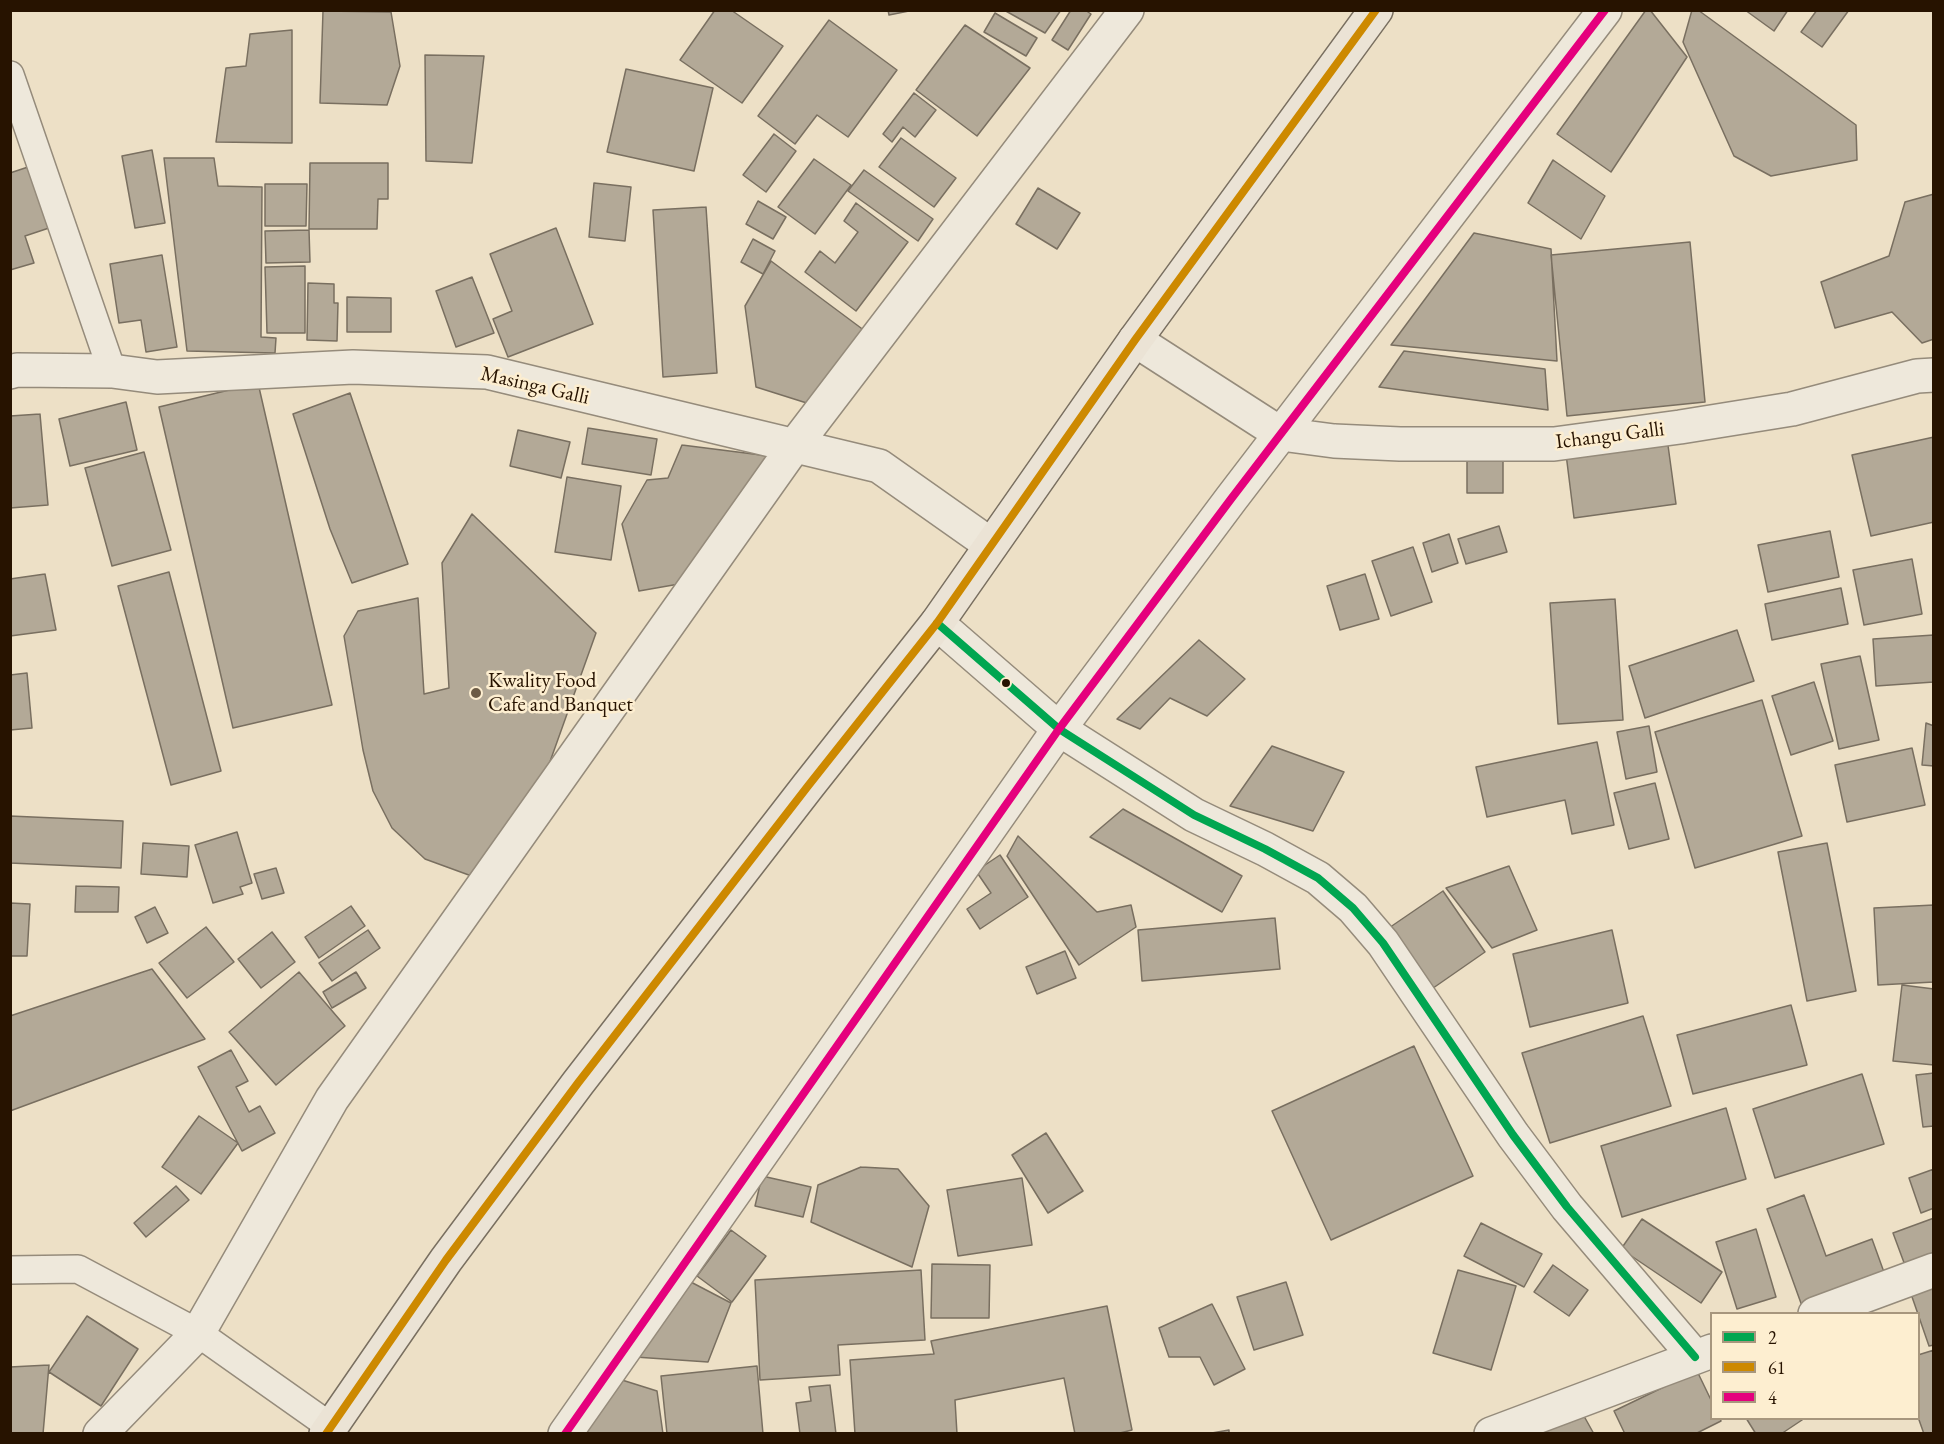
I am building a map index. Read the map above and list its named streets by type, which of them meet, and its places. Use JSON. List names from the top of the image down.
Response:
{
  "streets": {
    "street": ["Masinga Galli", "Ichangu Galli"]
  },
  "places": ["Kwality Food Cafe and Banquet"],
  "lines": ["transit line 61", "transit line 4", "transit line 2"],
  "legend": ["2", "61", "4"]
}
